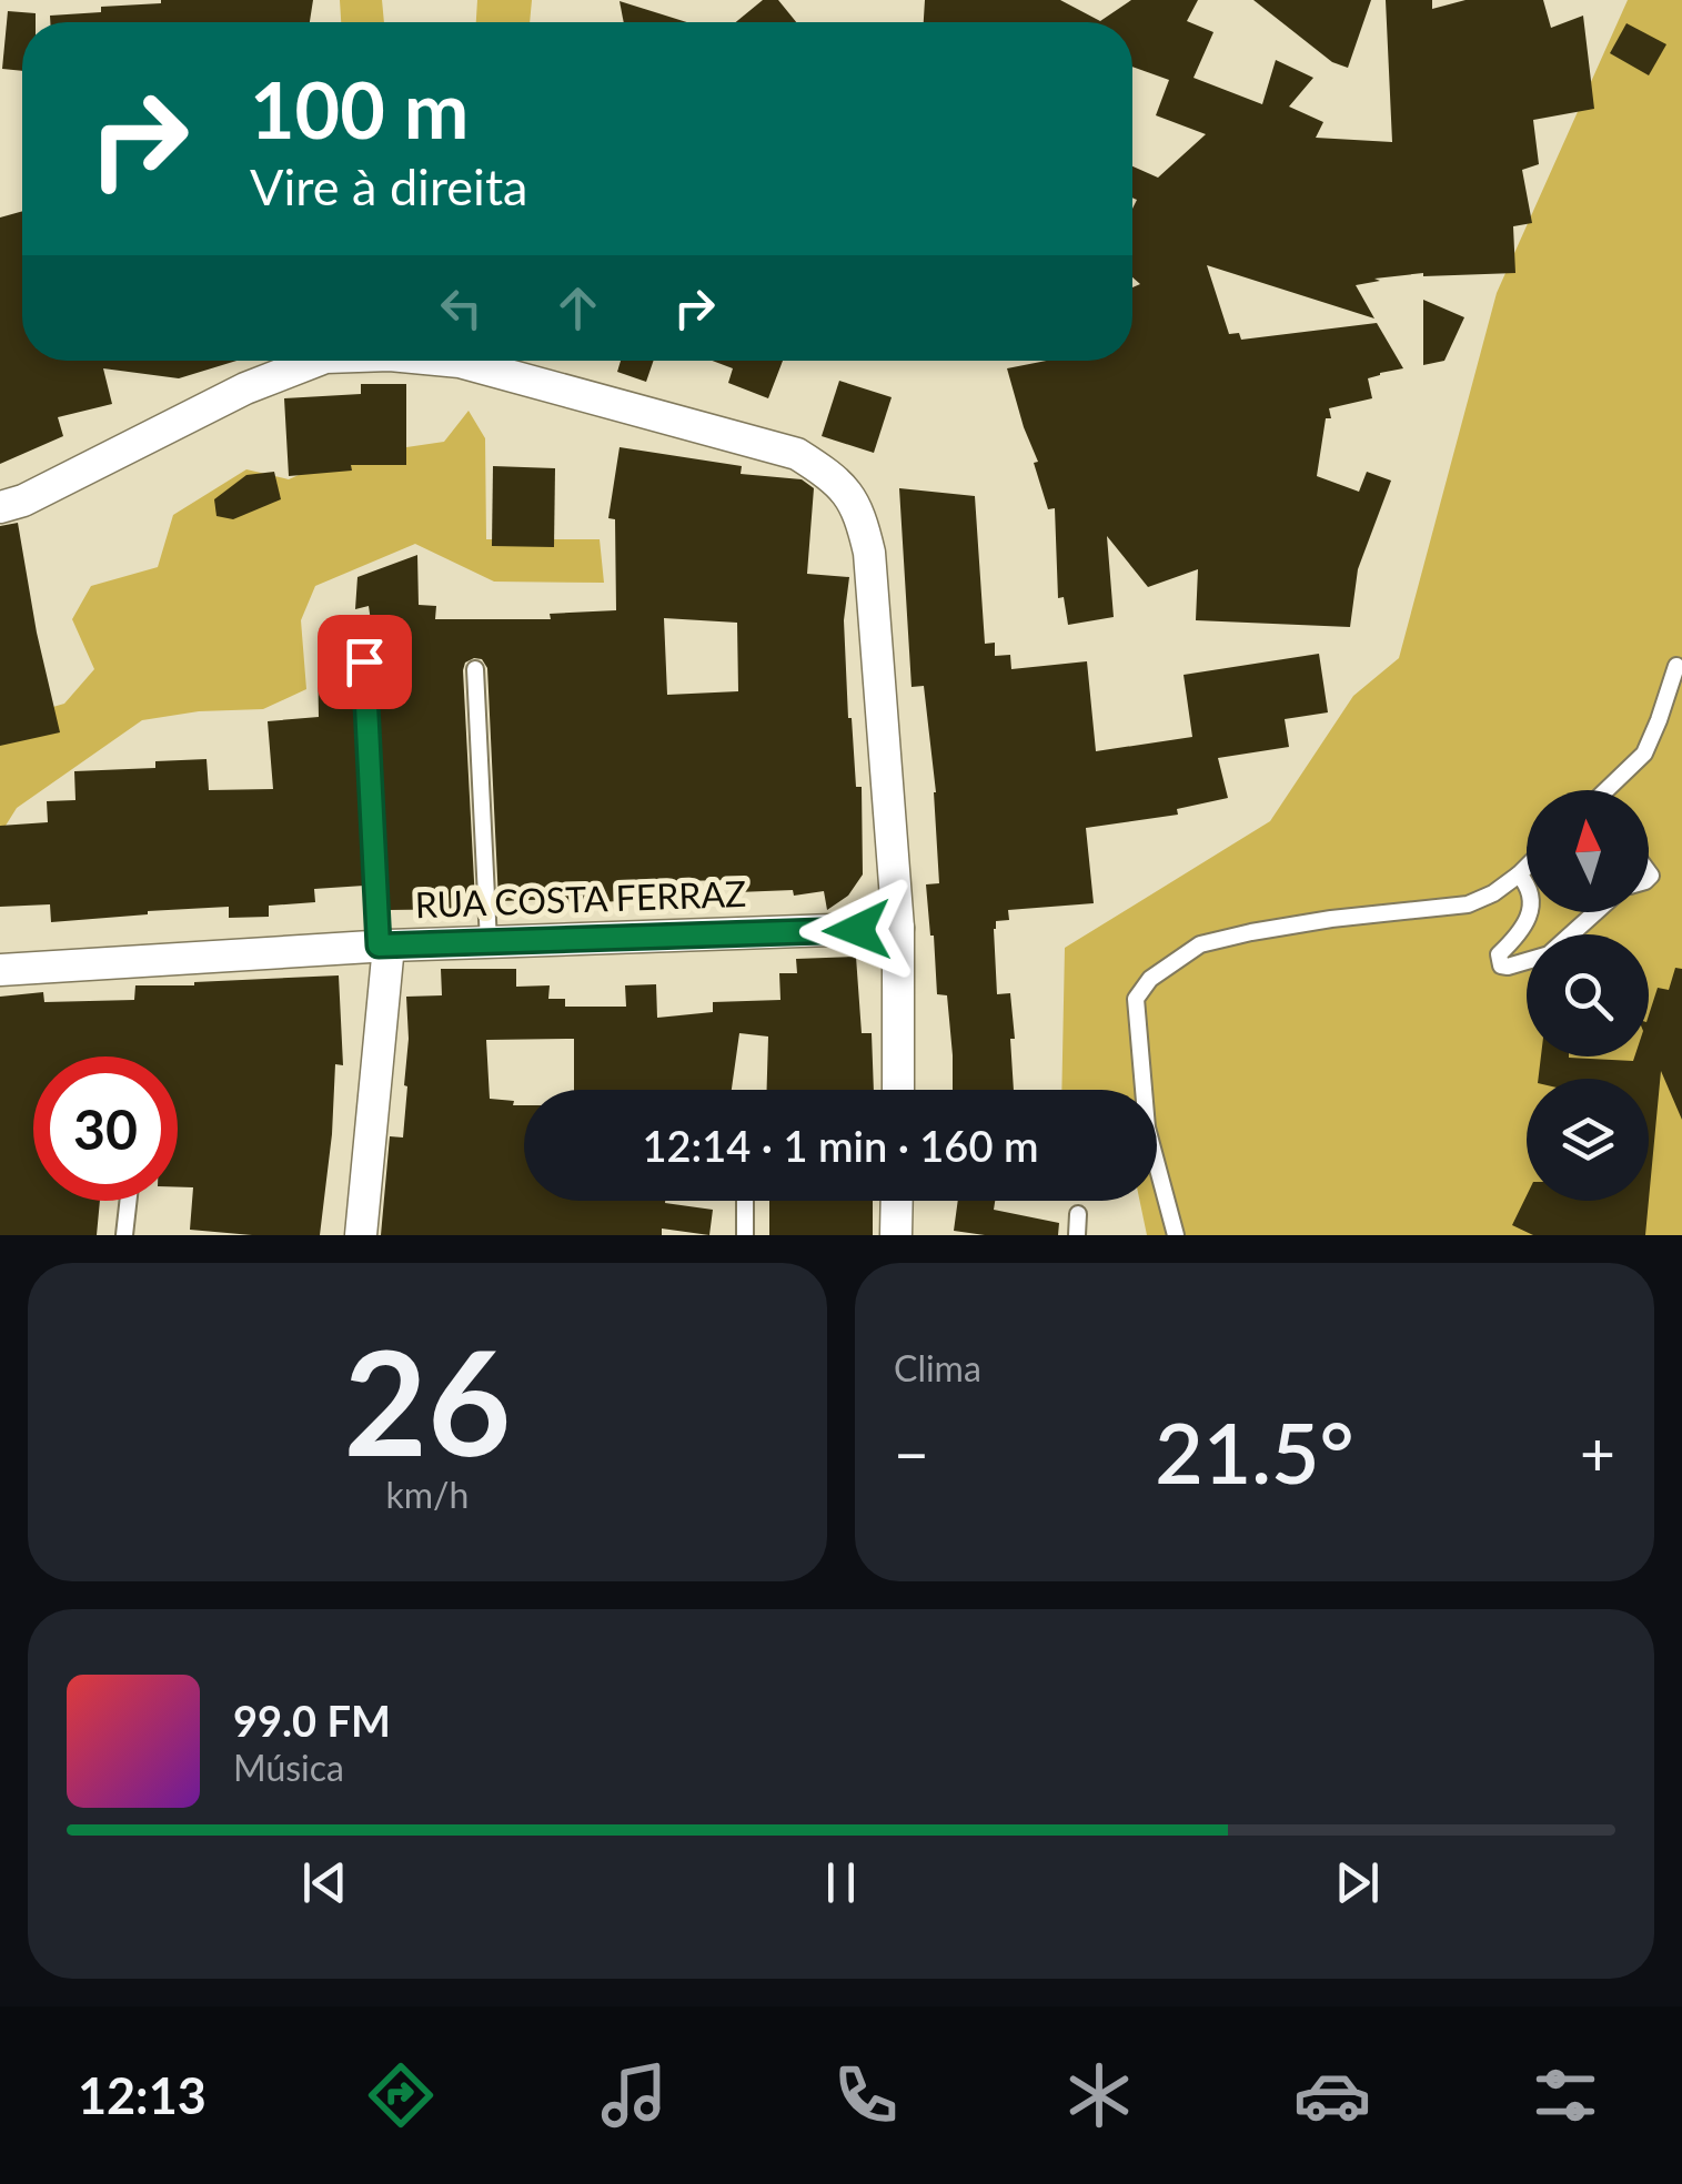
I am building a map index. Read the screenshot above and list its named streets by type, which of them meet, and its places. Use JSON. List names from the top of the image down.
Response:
{
  "streets": {
    "street": ["RUA COSTA FERRAZ"]
  },
  "north": "top",
  "page": {
    "turn": ["100 m", "Vire à direita"],
    "limit": "30",
    "trip": "12:14 · 1 min · 160 m",
    "tile": [
      ["26", "km/h"],
      "Clima"
    ],
    "heat": ["−", "21.5°", "+"],
    "song": ["99.0 FM", "Música"],
    "tabs": "12:13"
  }
}
